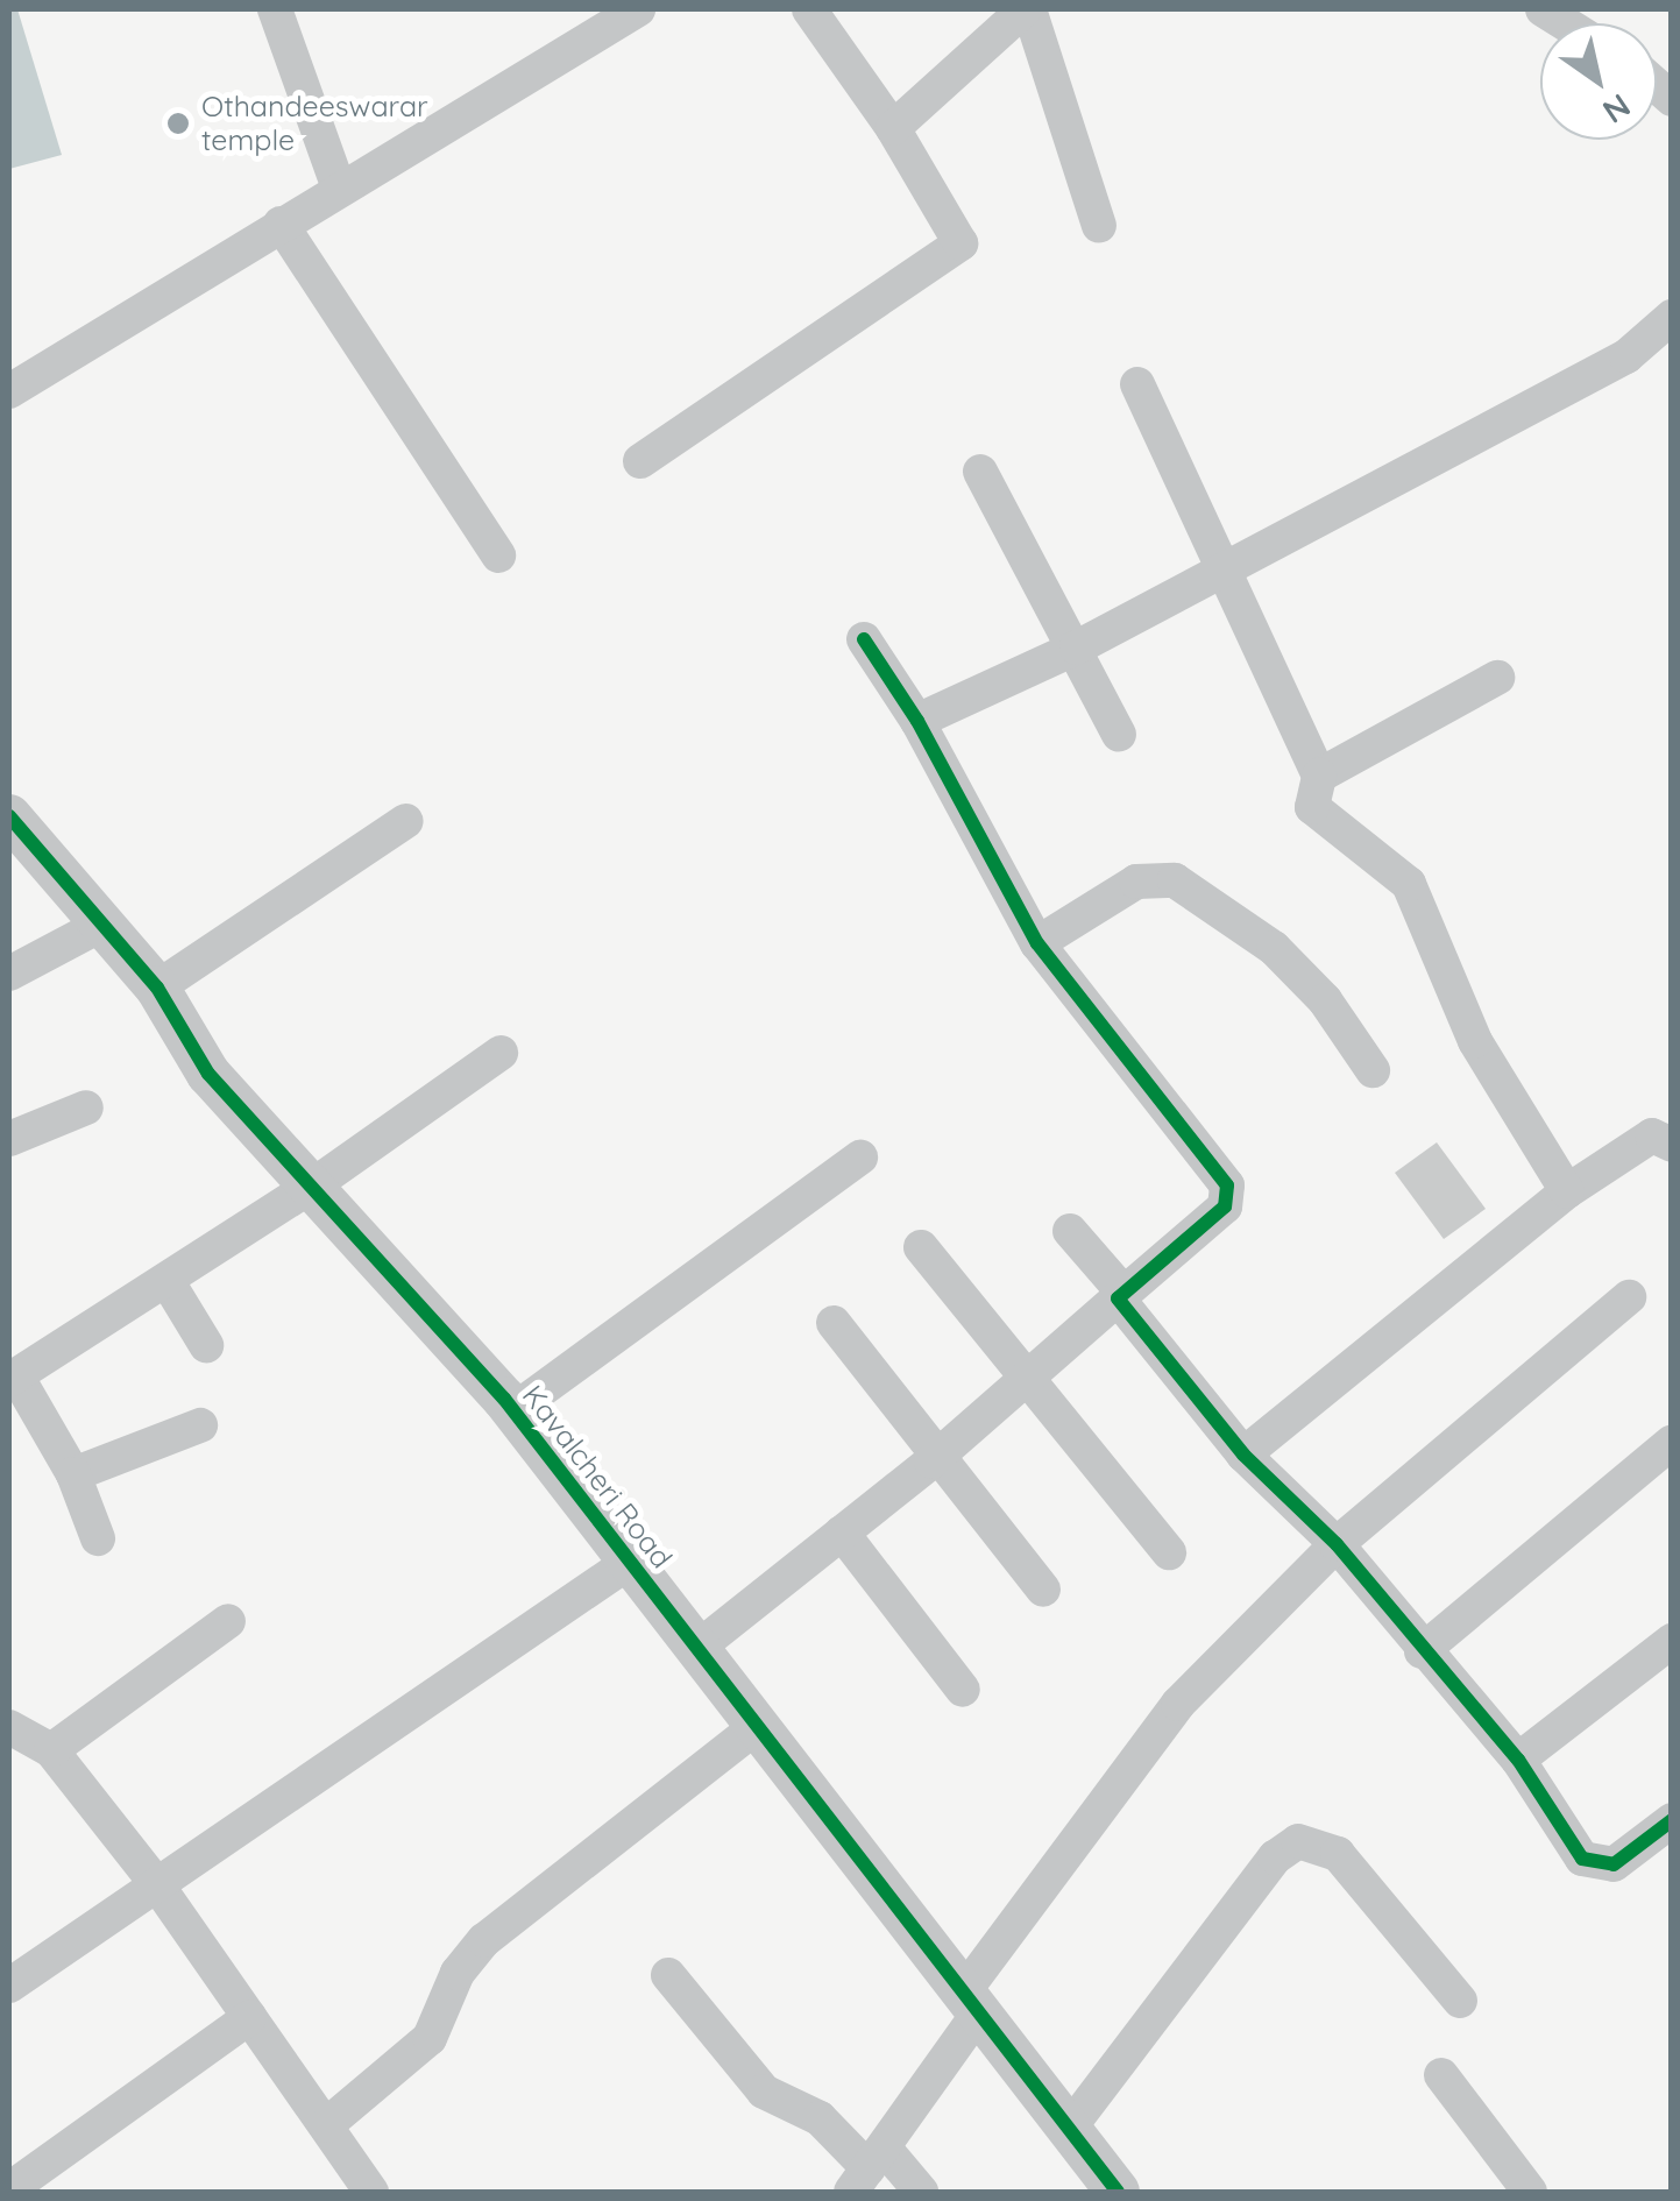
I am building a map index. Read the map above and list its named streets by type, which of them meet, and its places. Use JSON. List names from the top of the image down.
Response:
{
  "streets": {
    "street": ["Kavalcheri Road"]
  },
  "places": ["Othandeeswarar temple"],
  "north": "bottom right"
}
